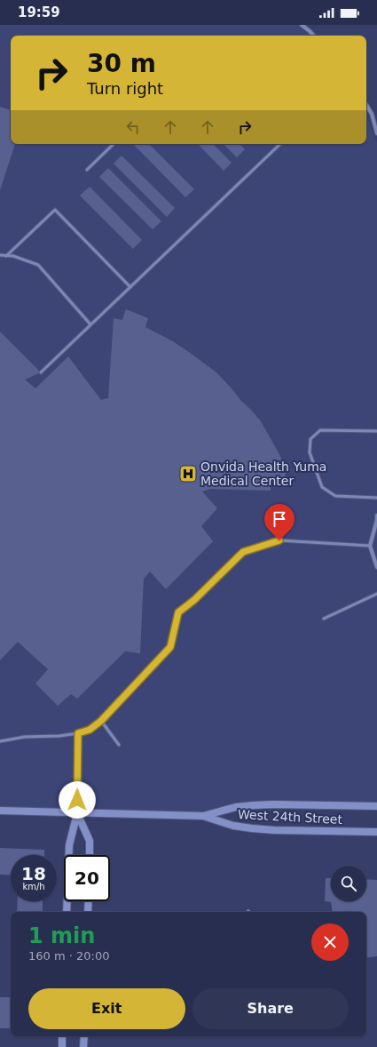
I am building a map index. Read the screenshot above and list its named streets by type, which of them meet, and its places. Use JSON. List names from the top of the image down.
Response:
{
  "streets": {
    "main road": ["West 24th Street"]
  },
  "places": {
    "hospital": ["Onvida Health Yuma Medical Center"]
  },
  "page": {
    "status": "19:59",
    "turn": ["30 m", "Turn right"],
    "speed": "18 km/h",
    "limit": "20",
    "heading": ["1 min", "160 m · 20:00"],
    "buttons": ["Exit", "Share"]
  }
}
